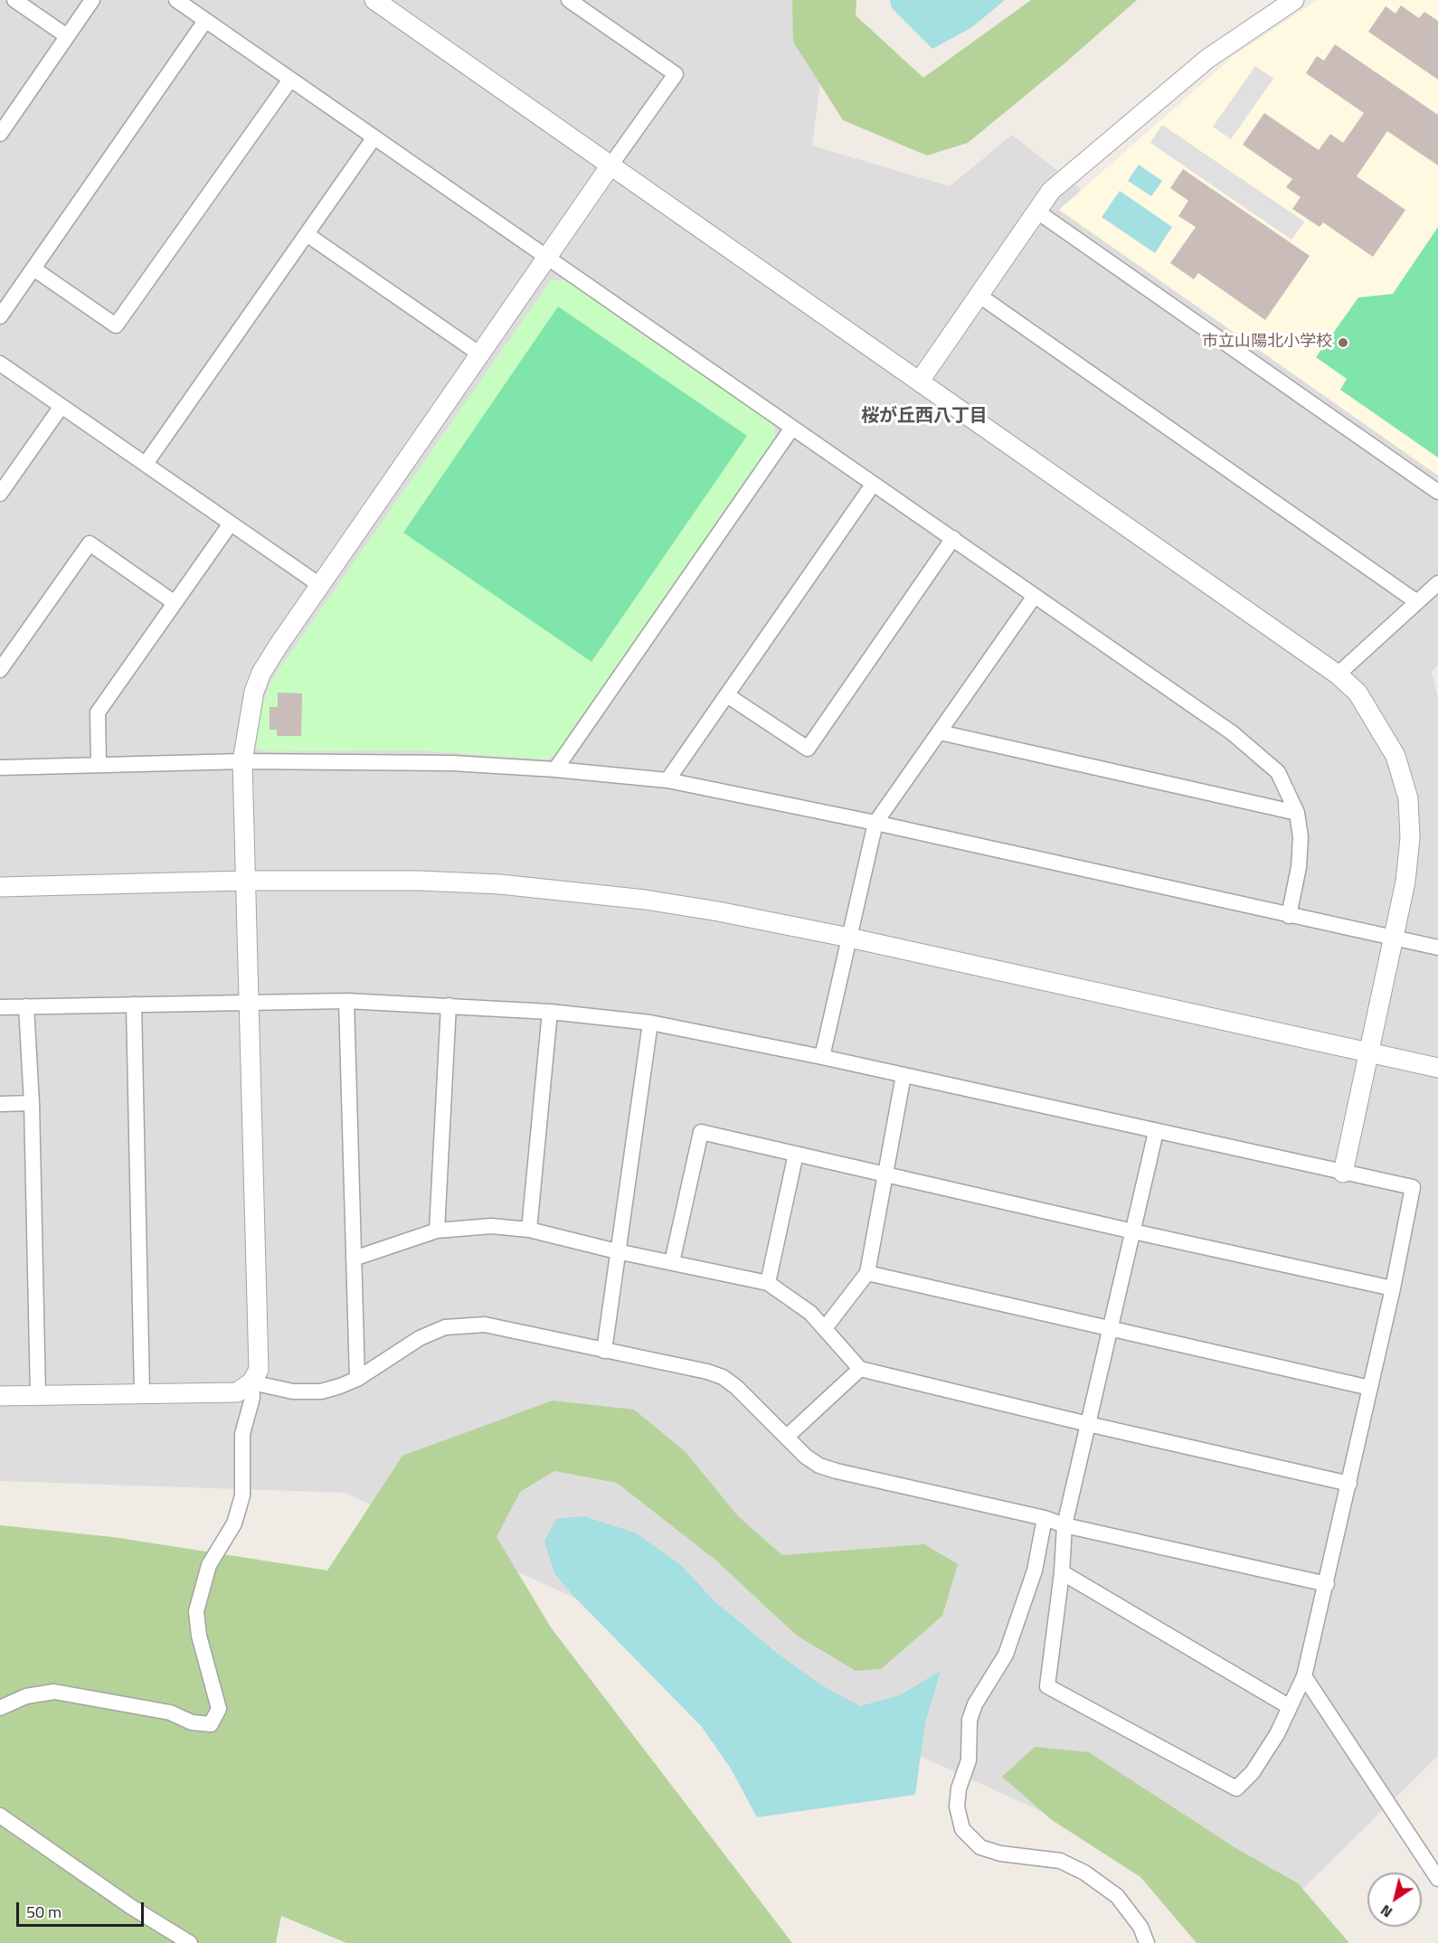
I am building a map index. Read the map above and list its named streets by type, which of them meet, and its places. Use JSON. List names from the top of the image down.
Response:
{
  "districts": ["桜が丘西八丁目"],
  "places": ["市立山陽北小学校"],
  "scale_bar": "50 m",
  "north": "bottom left"
}
